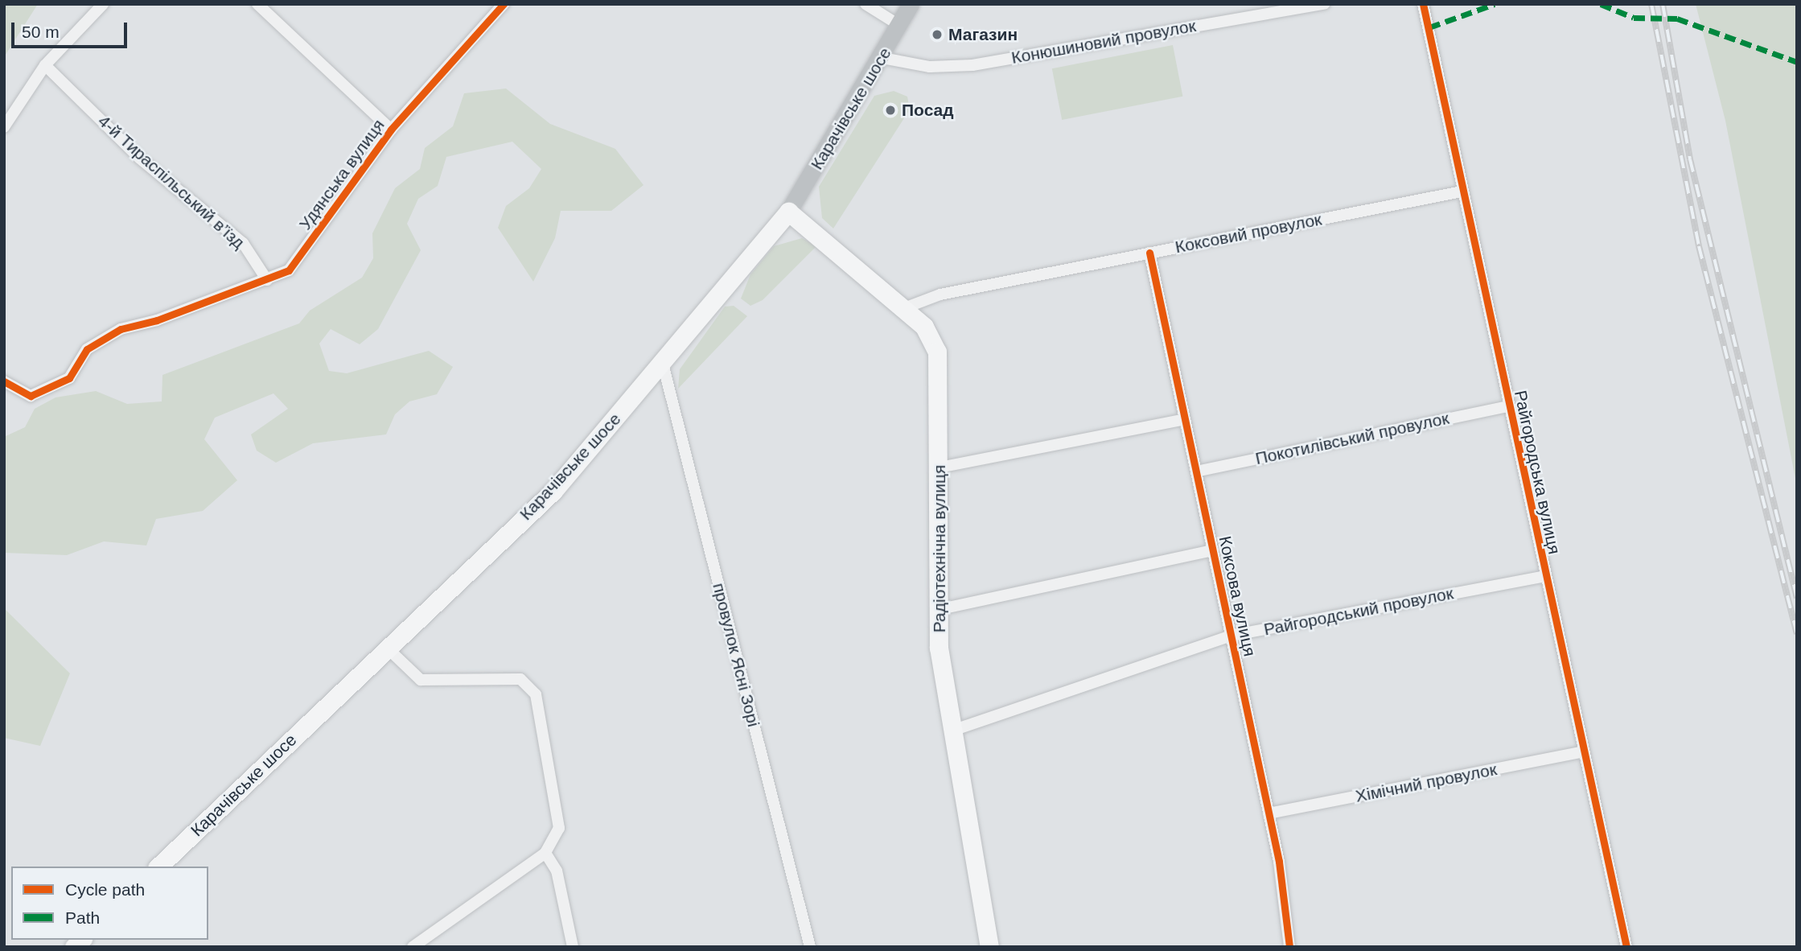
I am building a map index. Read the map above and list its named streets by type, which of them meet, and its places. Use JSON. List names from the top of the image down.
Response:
{
  "streets": {
    "main road": ["Карачівське шосе", "Радіотехнічна вулиця"],
    "street": [
      "Конюшиновий провулок",
      "Удянська вулиця",
      "4-й Тираспільський в’їзд",
      "Коксовий провулок",
      "Покотилівський провулок",
      "Райгородська вулиця",
      "Коксова вулиця",
      "Райгородський провулок",
      "провулок Ясні Зорі",
      "Хімічний провулок"
    ]
  },
  "crossings": [
    ["Конюшиновий провулок", "Карачівське шосе"],
    ["Карачівське шосе", "Радіотехнічна вулиця"],
    ["Карачівське шосе", "провулок Ясні Зорі"],
    ["Удянська вулиця", "4-й Тираспільський в’їзд"],
    ["Коксовий провулок", "Райгородська вулиця"],
    ["Коксовий провулок", "Радіотехнічна вулиця"],
    ["Коксовий провулок", "Коксова вулиця"],
    ["Покотилівський провулок", "Райгородська вулиця"],
    ["Покотилівський провулок", "Коксова вулиця"],
    ["Райгородська вулиця", "Райгородський провулок"],
    ["Райгородська вулиця", "Хімічний провулок"],
    ["Радіотехнічна вулиця", "Райгородський провулок"],
    ["Коксова вулиця", "Райгородський провулок"],
    ["Коксова вулиця", "Хімічний провулок"]
  ],
  "places": ["Магазин", "Посад"],
  "legend": ["Cycle path", "Path"],
  "scale_bar": "50 m"
}
